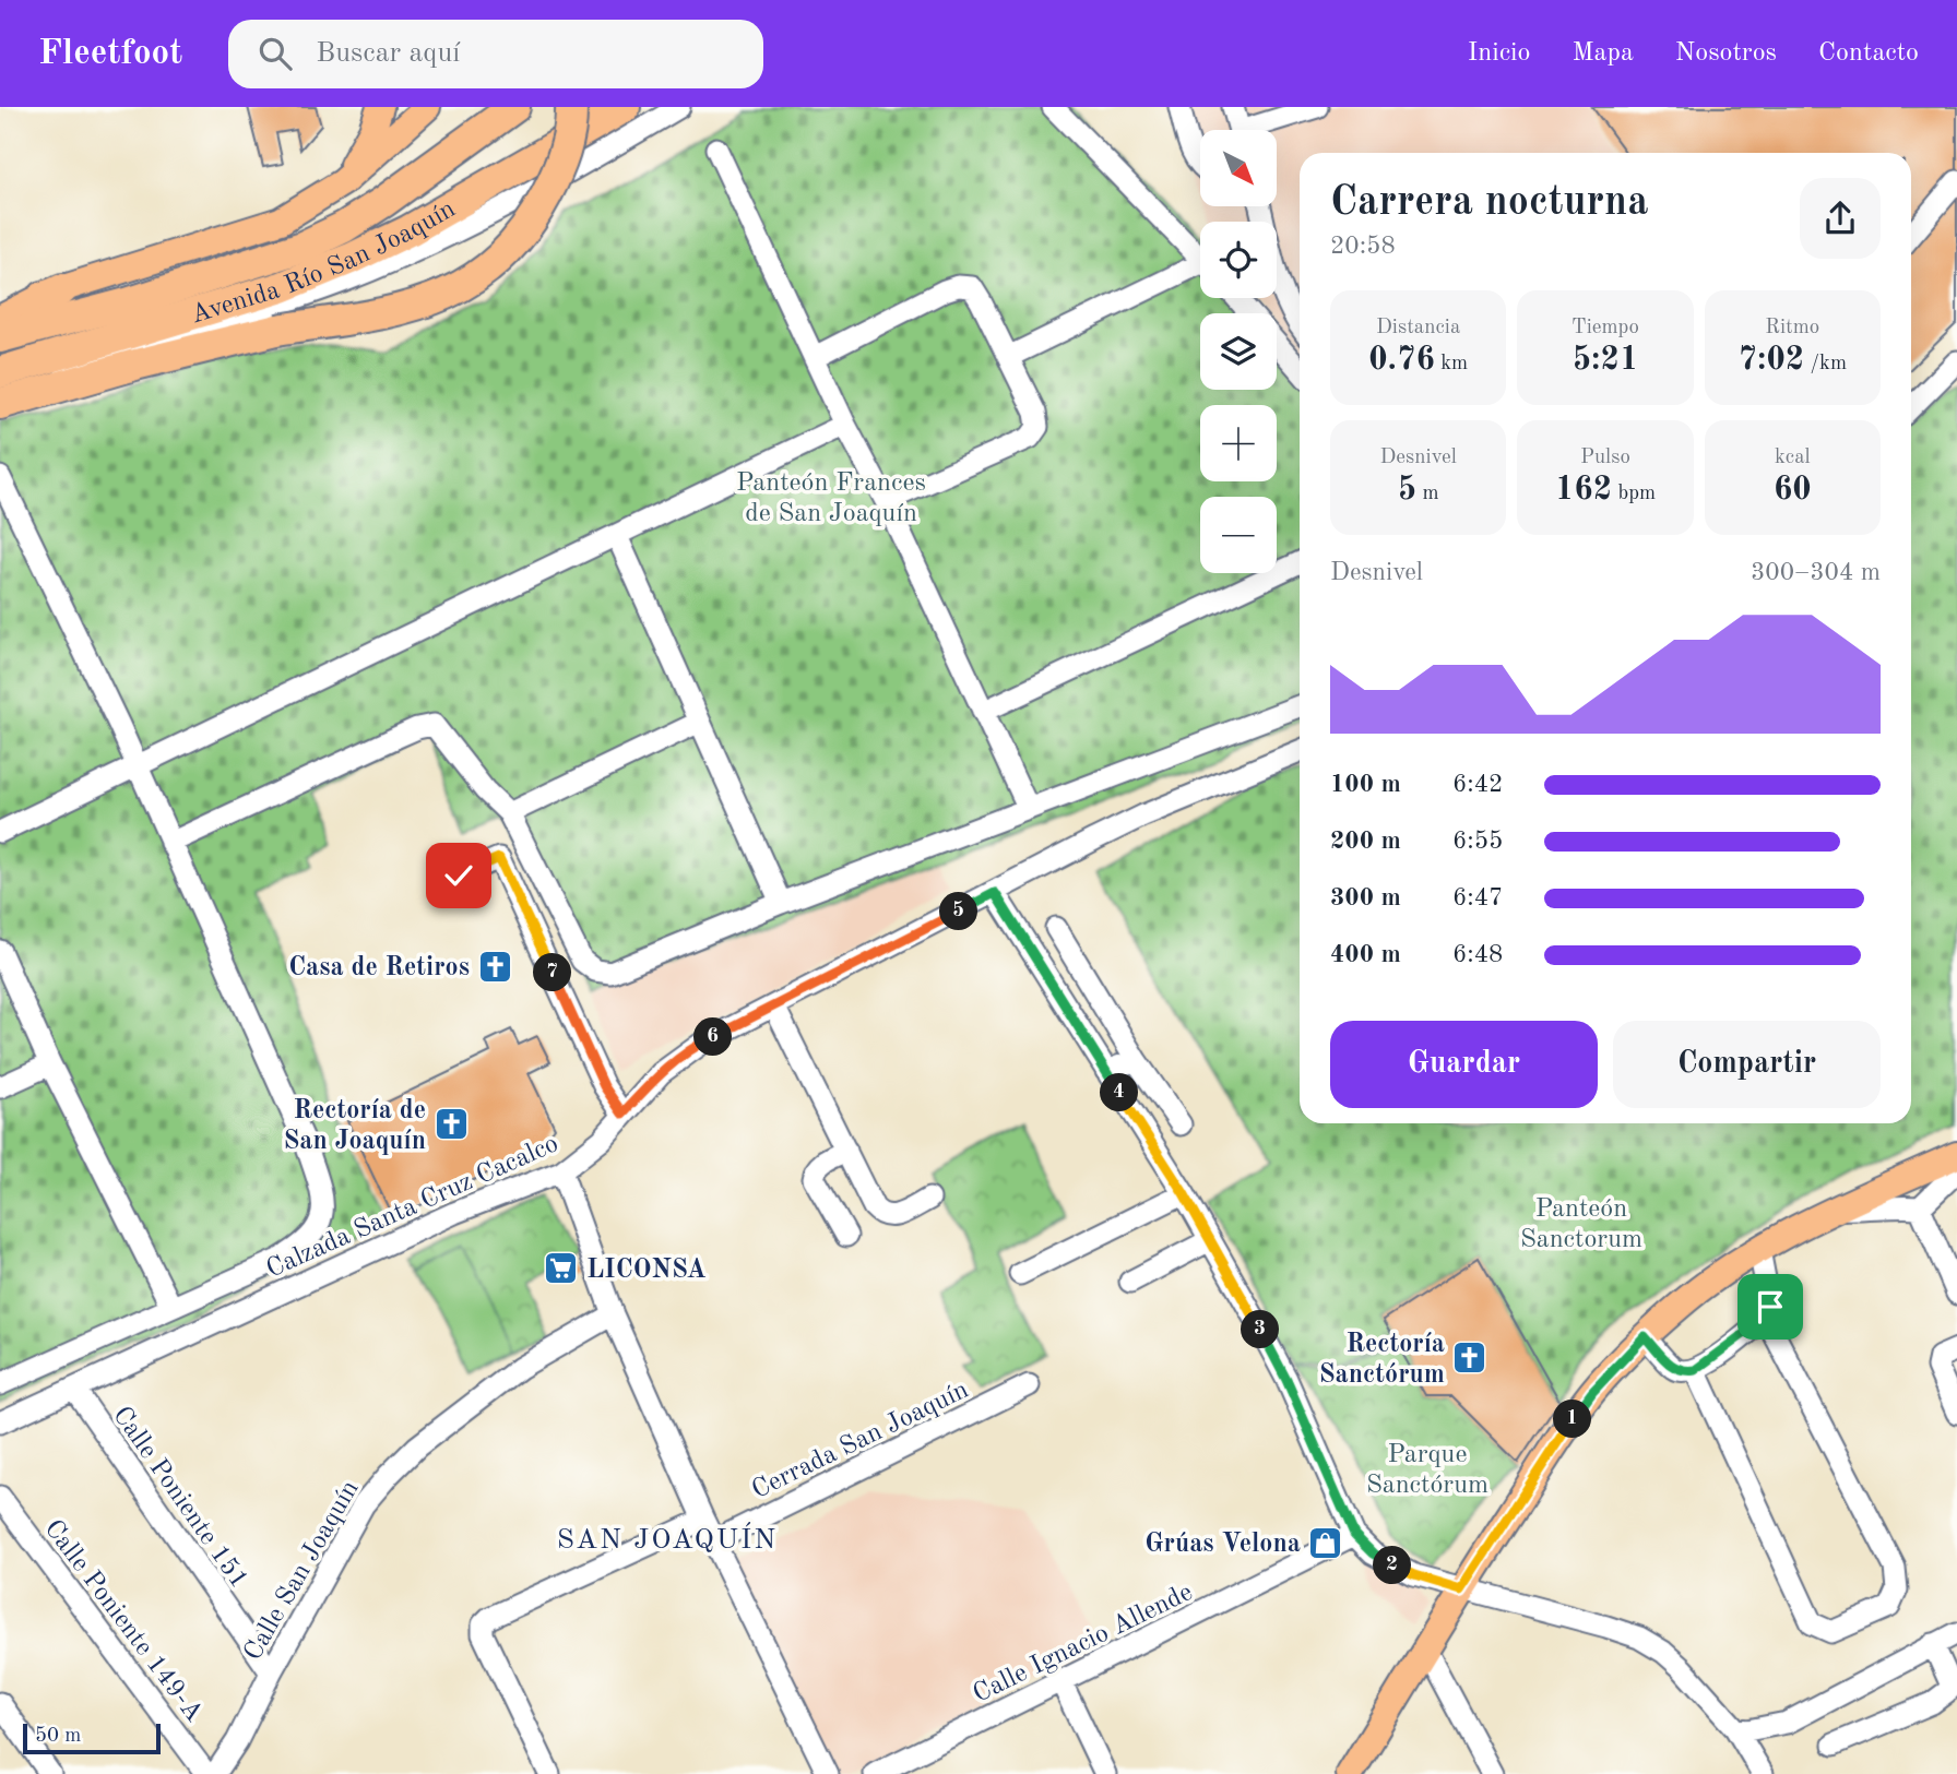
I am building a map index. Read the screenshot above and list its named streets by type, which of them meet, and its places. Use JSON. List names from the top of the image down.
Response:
{
  "streets": {
    "highway": ["Avenida Río San Joaquín"],
    "street": [
      "Calzada Santa Cruz Cacalco",
      "Cerrada San Joaquín",
      "Calle Poniente 151",
      "Calle San Joaquín",
      "Calle Poniente 149-A",
      "Calle Ignacio Allende"
    ]
  },
  "crossings": [
    ["Calzada Santa Cruz Cacalco", "Calle Poniente 151"],
    ["Calle Poniente 151", "Calle San Joaquín"]
  ],
  "districts": ["SAN JOAQUÍN"],
  "parks": ["Panteón Frances de San Joaquín", "Panteón Sanctorum", "Parque Sanctórum"],
  "places": {
    "church": ["Casa de Retiros", "Rectoría de San Joaquín", "Rectoría Sanctórum"],
    "supermarket": ["LICONSA"],
    "shop": ["Grúas Velona"]
  },
  "scale_bar": "50 m",
  "north": "bottom right",
  "page": {
    "header": "Fleetfoot",
    "search": "Buscar aquí",
    "nav": [
      "Inicio",
      "Mapa",
      "Nosotros",
      "Contacto"
    ],
    "map_buttons": ["+", "−"],
    "heading": ["Carrera nocturna", "20:58"],
    "stats": [
      ["Distancia", "0.76 km"],
      ["Tiempo", "5:21"],
      ["Ritmo", "7:02 /km"],
      ["Desnivel", "5 m"],
      ["Pulso", "162 bpm"],
      ["kcal", "60"]
    ],
    "chart": ["Desnivel", "300–304 m"],
    "list": [
      {
        "name": "100 m",
        "note": "6:42"
      },
      {
        "name": "200 m",
        "note": "6:55"
      },
      {
        "name": "300 m",
        "note": "6:47"
      },
      {
        "name": "400 m",
        "note": "6:48"
      }
    ],
    "pins": [
      "5",
      "7",
      "6",
      "4",
      "3",
      "1",
      "2"
    ],
    "buttons": ["Guardar", "Compartir"],
    "scale": "50 m"
  }
}
